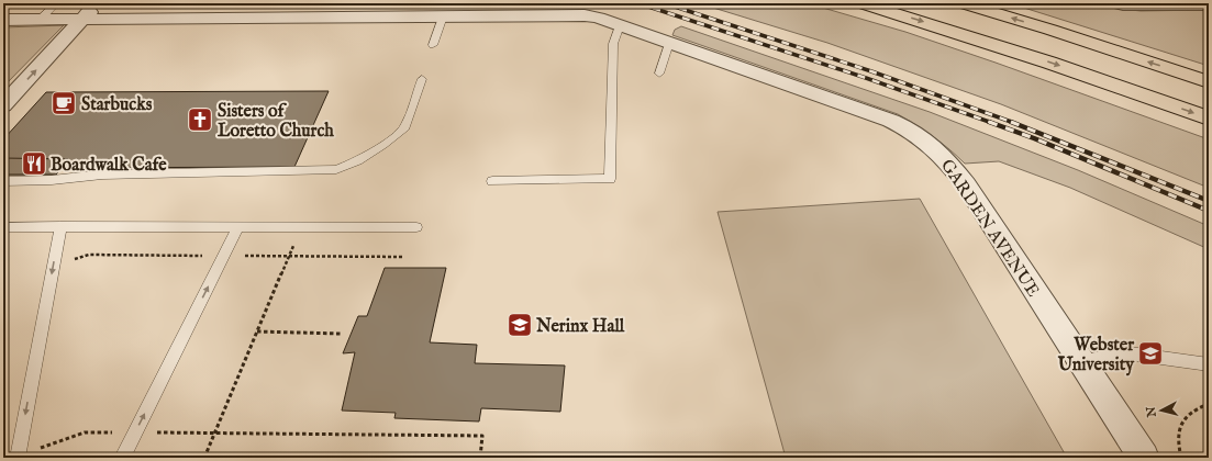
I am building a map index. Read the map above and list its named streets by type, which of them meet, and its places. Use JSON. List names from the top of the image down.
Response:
{
  "streets": {
    "street": ["GARDEN AVENUE"]
  },
  "places": {
    "cafe": ["Starbucks"],
    "church": ["Sisters of Loretto Church"],
    "restaurant": ["Boardwalk Cafe"],
    "school or university": ["Nerinx Hall", "Webster University"]
  },
  "north": "left"
}
